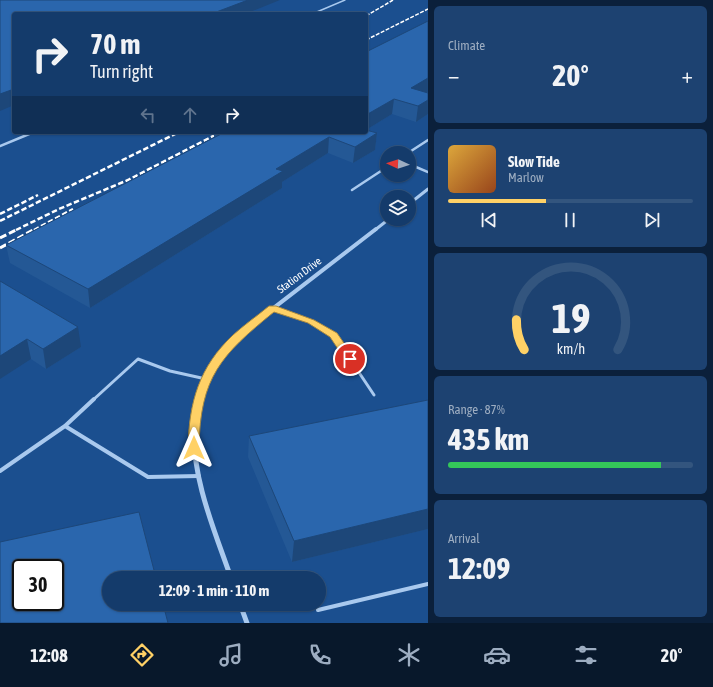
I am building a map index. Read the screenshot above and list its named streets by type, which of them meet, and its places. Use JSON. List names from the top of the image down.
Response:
{
  "streets": {
    "street": ["Station Drive"]
  },
  "north": "left",
  "page": {
    "tile": [
      "Climate",
      ["Range · 87%", "435 km"],
      ["Arrival", "12:09"]
    ],
    "turn": ["70 m", "Turn right"],
    "heat": ["−", "20°", "+"],
    "song": ["Slow Tide", "Marlow"],
    "limit": "30",
    "trip": "12:09 · 1 min · 110 m",
    "tabs": ["12:08", "20°"],
    "gauge": ["19", "km/h"]
  }
}
